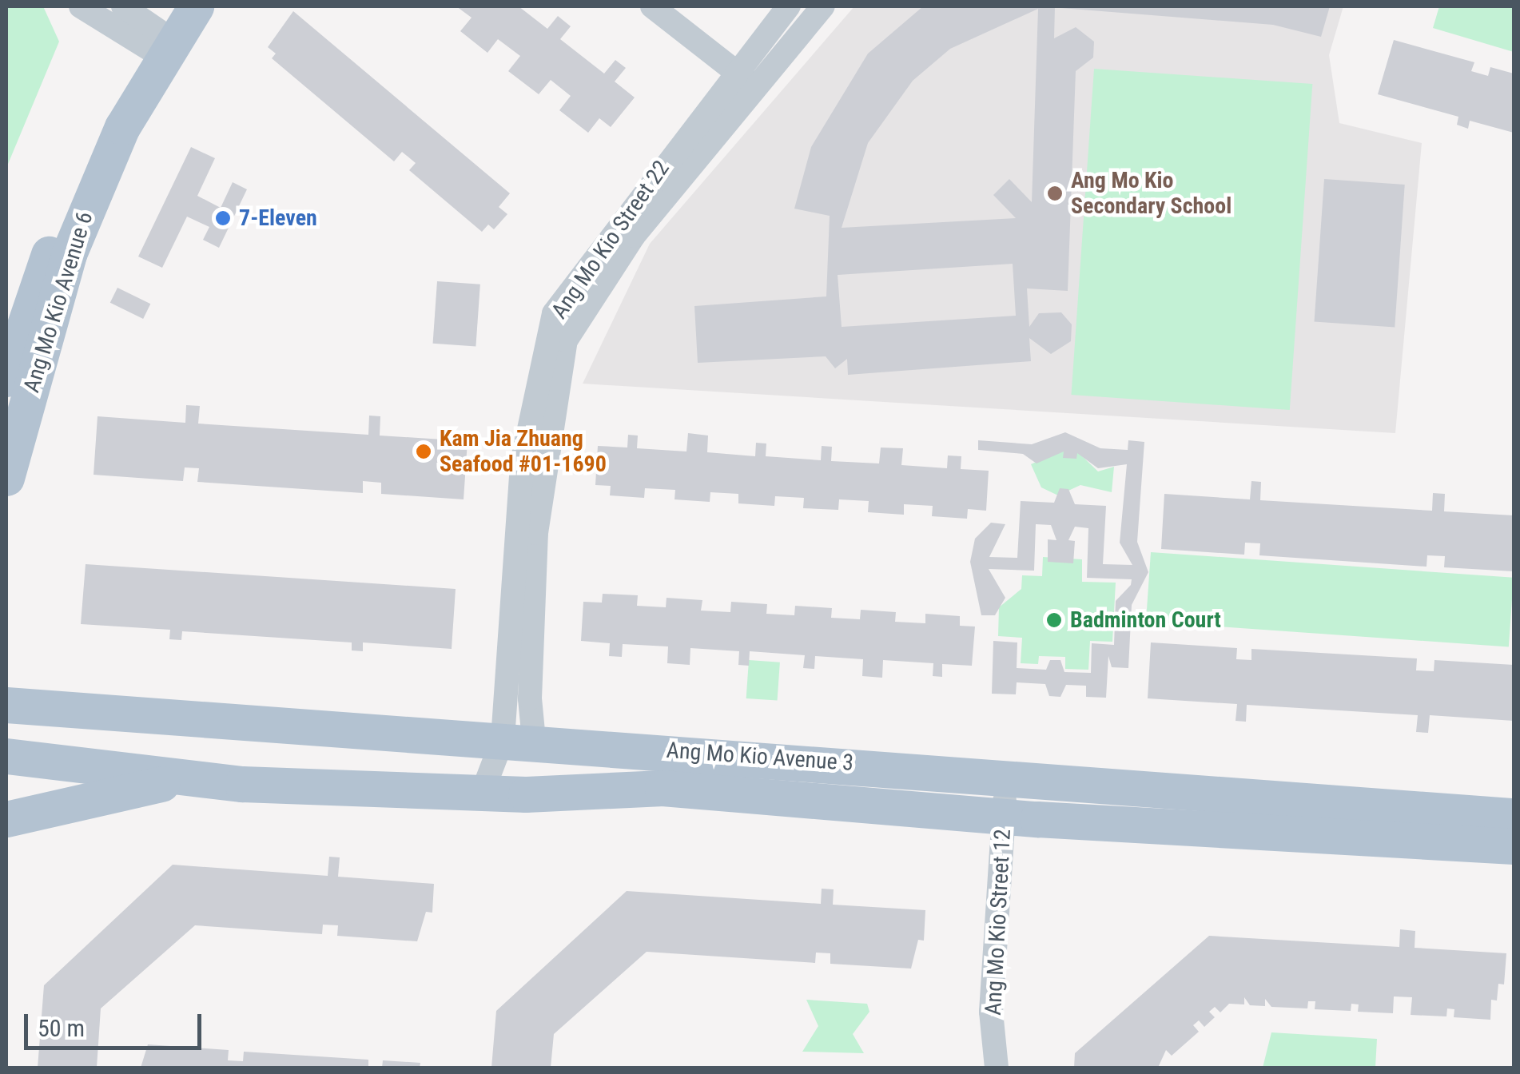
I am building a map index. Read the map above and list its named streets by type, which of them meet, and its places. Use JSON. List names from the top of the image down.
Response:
{
  "streets": {
    "main road": ["Ang Mo Kio Avenue 6", "Ang Mo Kio Avenue 3"],
    "street": ["Ang Mo Kio Street 22", "Ang Mo Kio Street 12"]
  },
  "crossings": [
    ["Ang Mo Kio Street 22", "Ang Mo Kio Avenue 3"],
    ["Ang Mo Kio Avenue 3", "Ang Mo Kio Street 12"]
  ],
  "places": [
    "Ang Mo Kio Secondary School",
    "7-Eleven",
    "Kam Jia Zhuang Seafood #01-1690",
    "Badminton Court"
  ],
  "scale_bar": "50 m"
}
